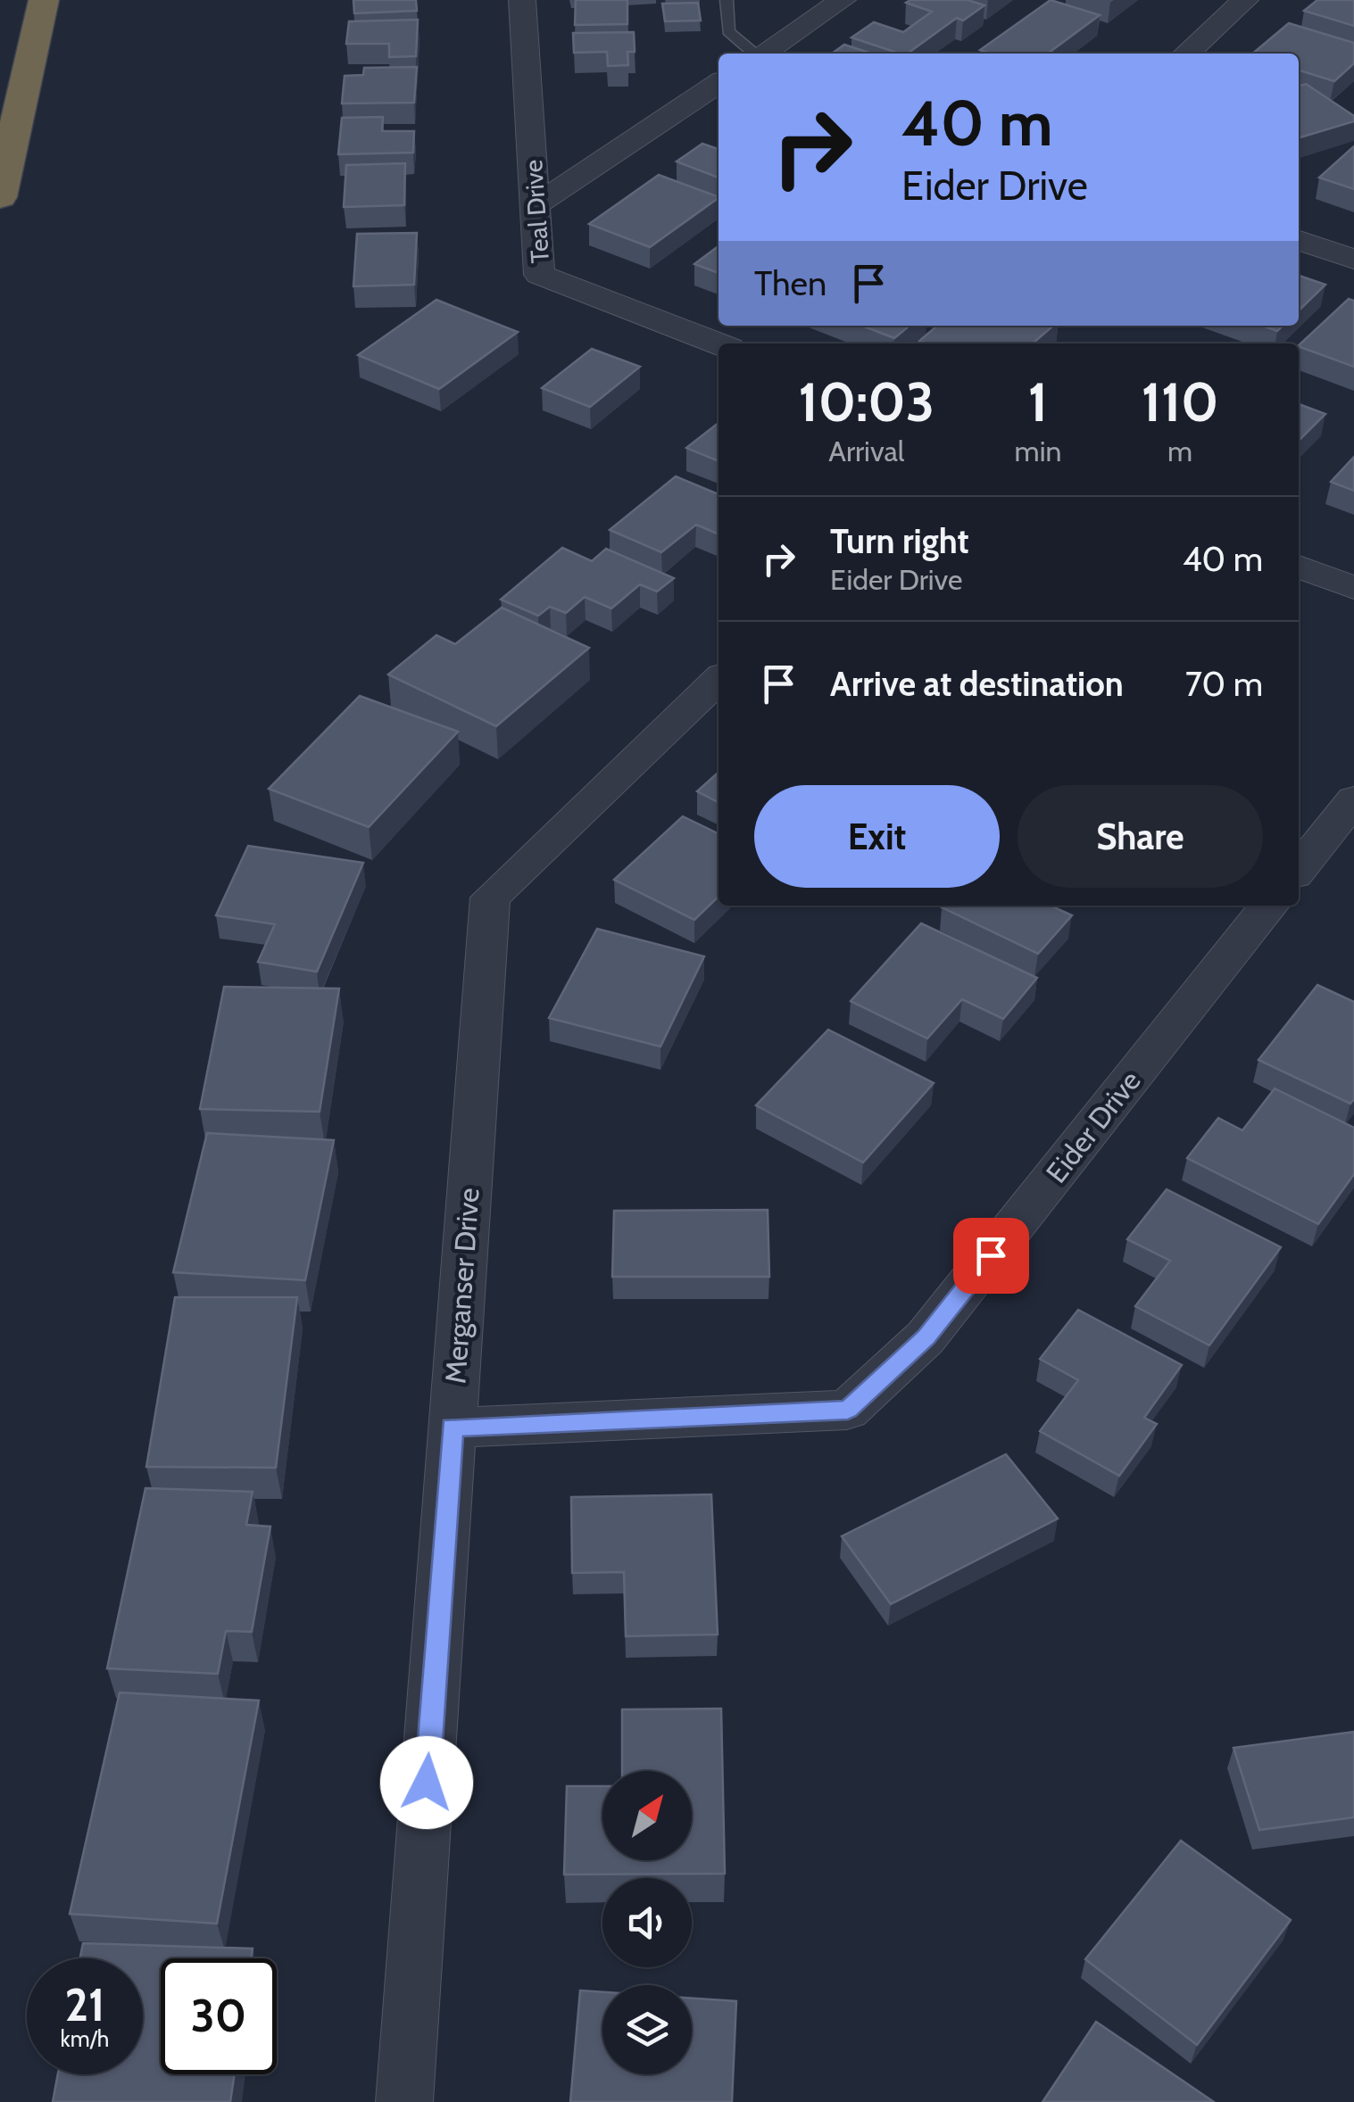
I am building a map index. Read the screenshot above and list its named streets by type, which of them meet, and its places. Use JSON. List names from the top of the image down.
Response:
{
  "streets": {
    "street": ["Teal Drive", "Eider Drive", "Merganser Drive"]
  },
  "crossings": [
    ["Eider Drive", "Merganser Drive"]
  ],
  "north": "top right",
  "page": {
    "turn": ["40 m", "Eider Drive"],
    "then": "Then",
    "eta": [
      "10:03",
      "Arrival",
      "1",
      "min",
      "110",
      "m"
    ],
    "list": [
      {
        "name": "Turn right",
        "note": "Eider Drive",
        "value": "40 m"
      },
      {
        "name": "Arrive at destination",
        "value": "70 m"
      }
    ],
    "buttons": ["Exit", "Share"],
    "speed": "21 km/h",
    "limit": "30"
  }
}
